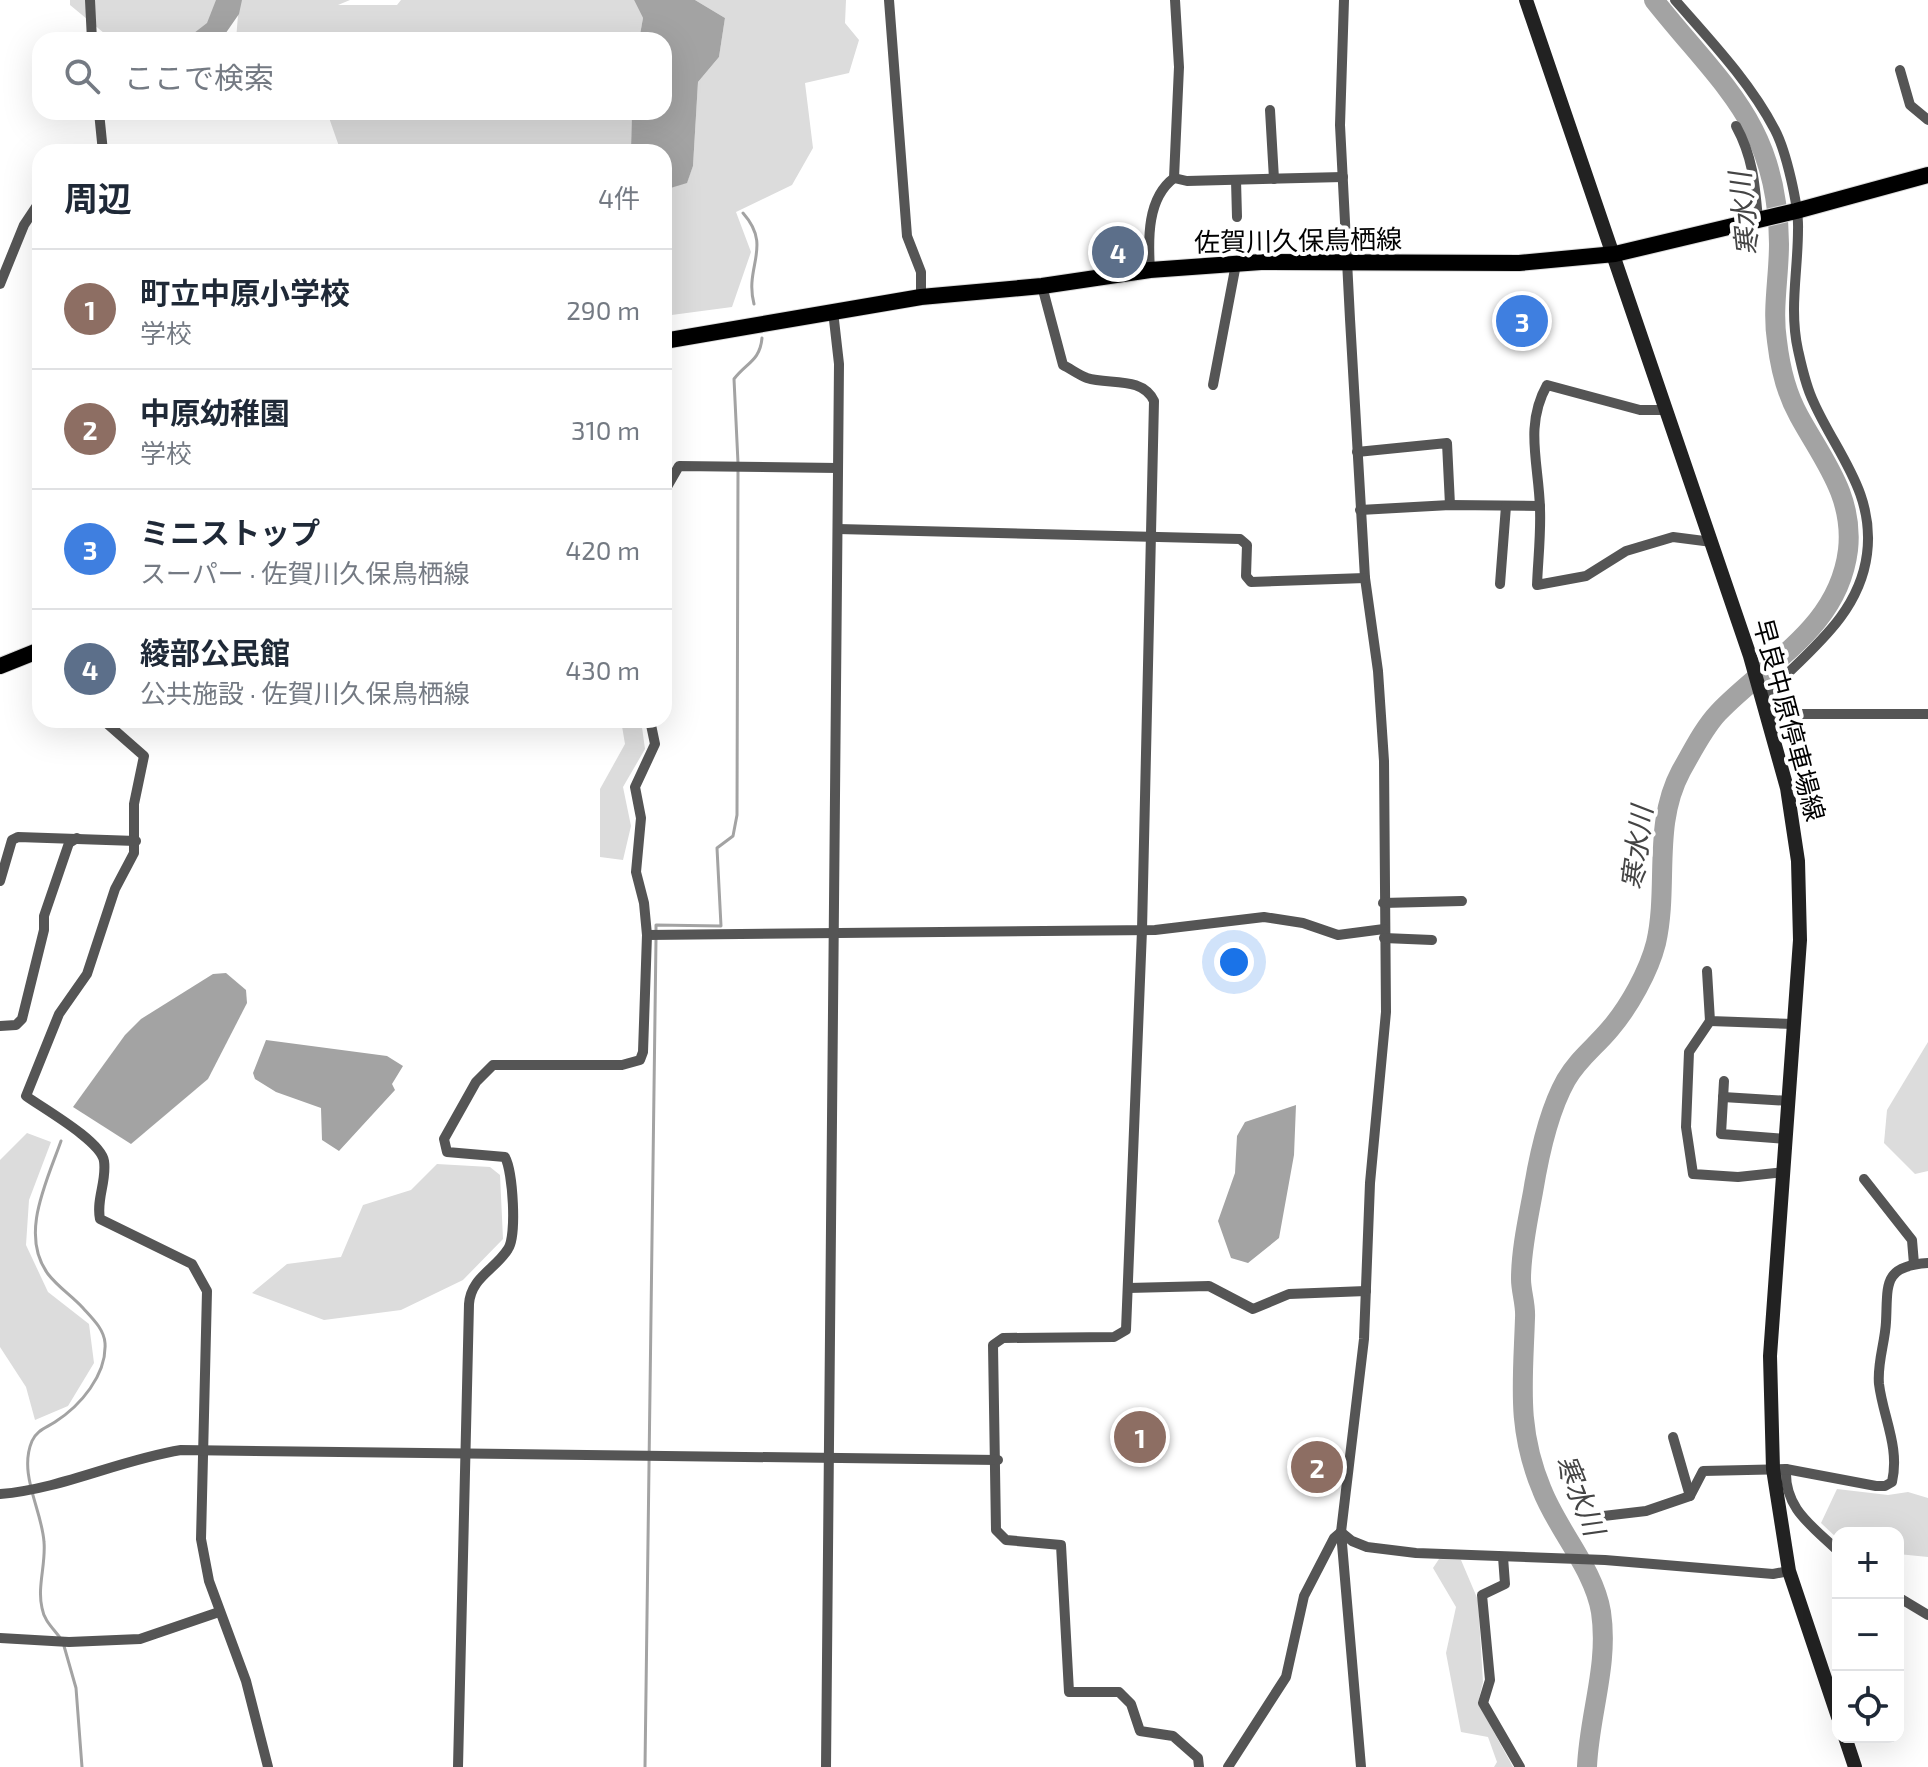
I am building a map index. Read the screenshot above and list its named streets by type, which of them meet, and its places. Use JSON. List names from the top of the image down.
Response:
{
  "streets": {
    "main road": ["佐賀川久保鳥栖線", "早良中原停車場線"]
  },
  "crossings": [
    ["佐賀川久保鳥栖線", "早良中原停車場線"]
  ],
  "water": ["寒水川"],
  "page": {
    "search": "ここで検索",
    "heading": ["周辺", "4件"],
    "pins": [
      "4",
      "3",
      "1",
      "2"
    ],
    "list": [
      {
        "mark": "1",
        "name": "町立中原小学校",
        "note": "学校",
        "value": "290 m"
      },
      {
        "mark": "2",
        "name": "中原幼稚園",
        "note": "学校",
        "value": "310 m"
      },
      {
        "mark": "3",
        "name": "ミニストップ",
        "note": "スーパー · 佐賀川久保鳥栖線",
        "value": "420 m"
      },
      {
        "mark": "4",
        "name": "綾部公民館",
        "note": "公共施設 · 佐賀川久保鳥栖線",
        "value": "430 m"
      }
    ],
    "map_buttons": ["+", "−"]
  }
}
